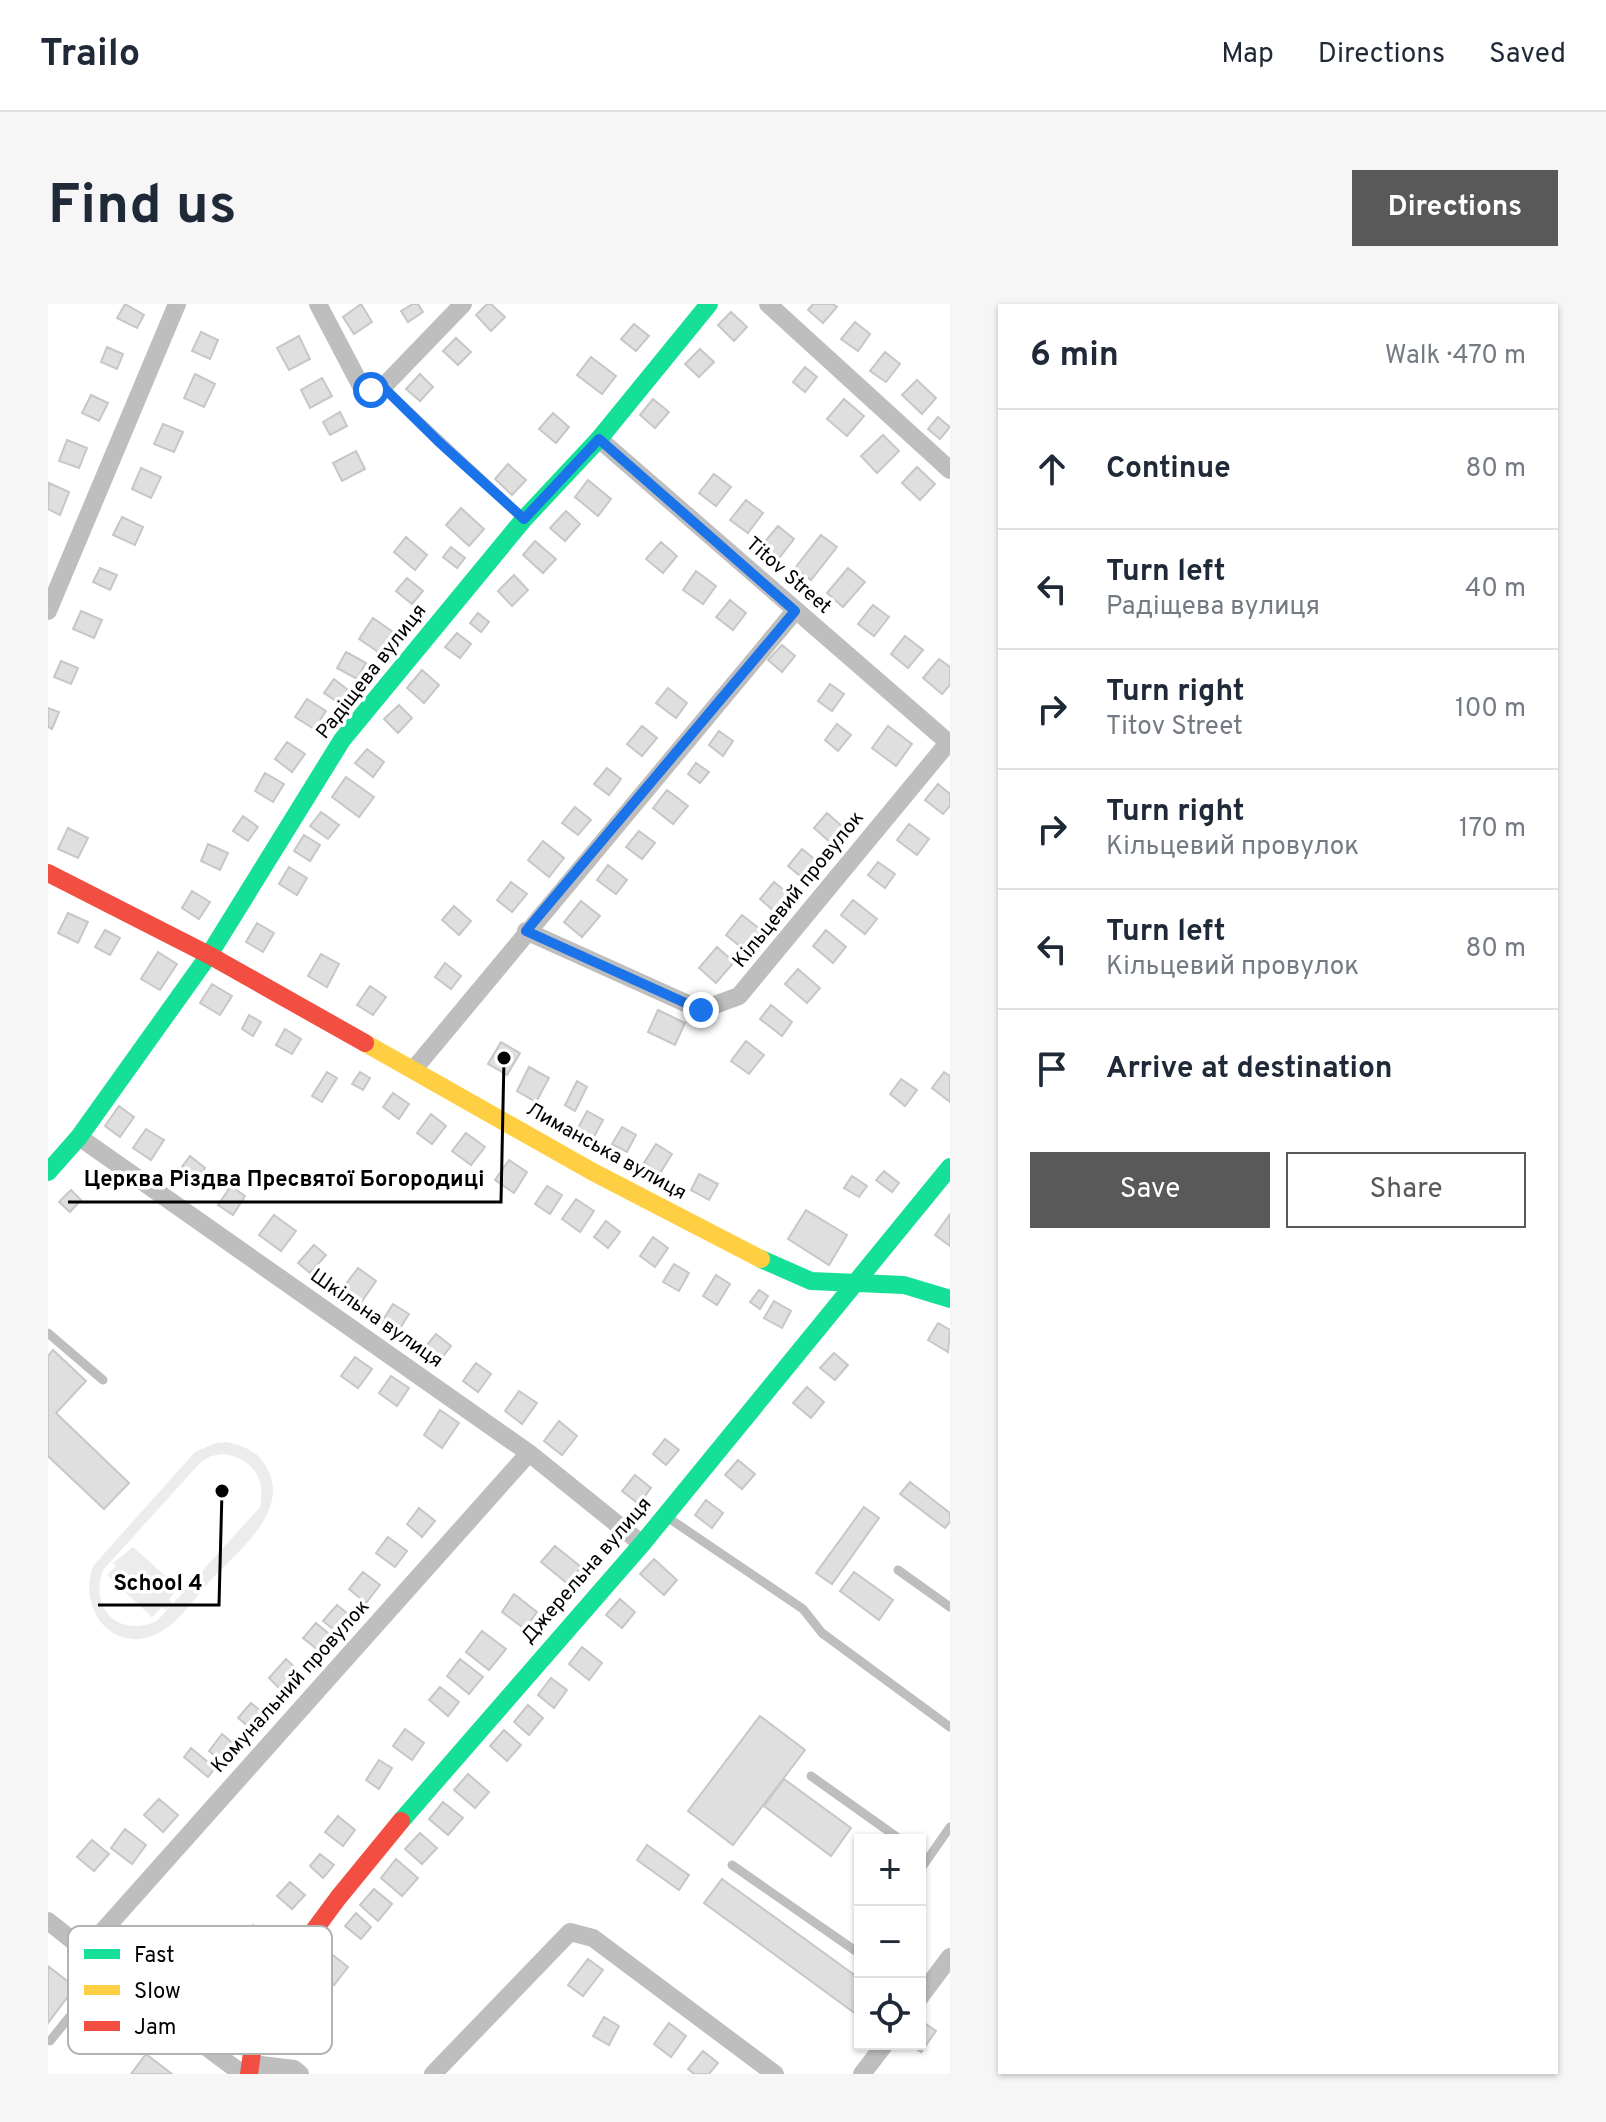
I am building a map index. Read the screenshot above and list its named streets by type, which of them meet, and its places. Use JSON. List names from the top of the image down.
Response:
{
  "streets": {
    "street": [
      "Titov Street",
      "Радіщева вулиця",
      "Кільцевий провулок",
      "Лиманська вулиця",
      "Шкільна вулиця",
      "Джерельна вулиця",
      "Комунальний провулок"
    ]
  },
  "crossings": [
    ["Titov Street", "Радіщева вулиця"],
    ["Titov Street", "Кільцевий провулок"],
    ["Радіщева вулиця", "Лиманська вулиця"],
    ["Радіщева вулиця", "Шкільна вулиця"],
    ["Лиманська вулиця", "Джерельна вулиця"],
    ["Шкільна вулиця", "Джерельна вулиця"],
    ["Шкільна вулиця", "Комунальний провулок"]
  ],
  "places": ["Церква Різдва Пресвятої Богородиці", "School 4"],
  "legend": ["Fast", "Slow", "Jam"],
  "page": {
    "header": "Trailo",
    "nav": ["Map", "Directions", "Saved"],
    "buttons": [
      "Directions",
      ["Save", "Share"]
    ],
    "title": "Find us",
    "heading": ["6 min", "Walk · 470 m"],
    "list": [
      ["Continue", "80 m"],
      ["Turn left", "Радіщева вулиця", "40 m"],
      ["Turn right", "Titov Street", "100 m"],
      ["Turn right", "Кільцевий провулок", "170 m"],
      ["Turn left", "Кільцевий провулок", "80 m"],
      "Arrive at destination"
    ],
    "map_buttons": ["+", "−"]
  }
}
